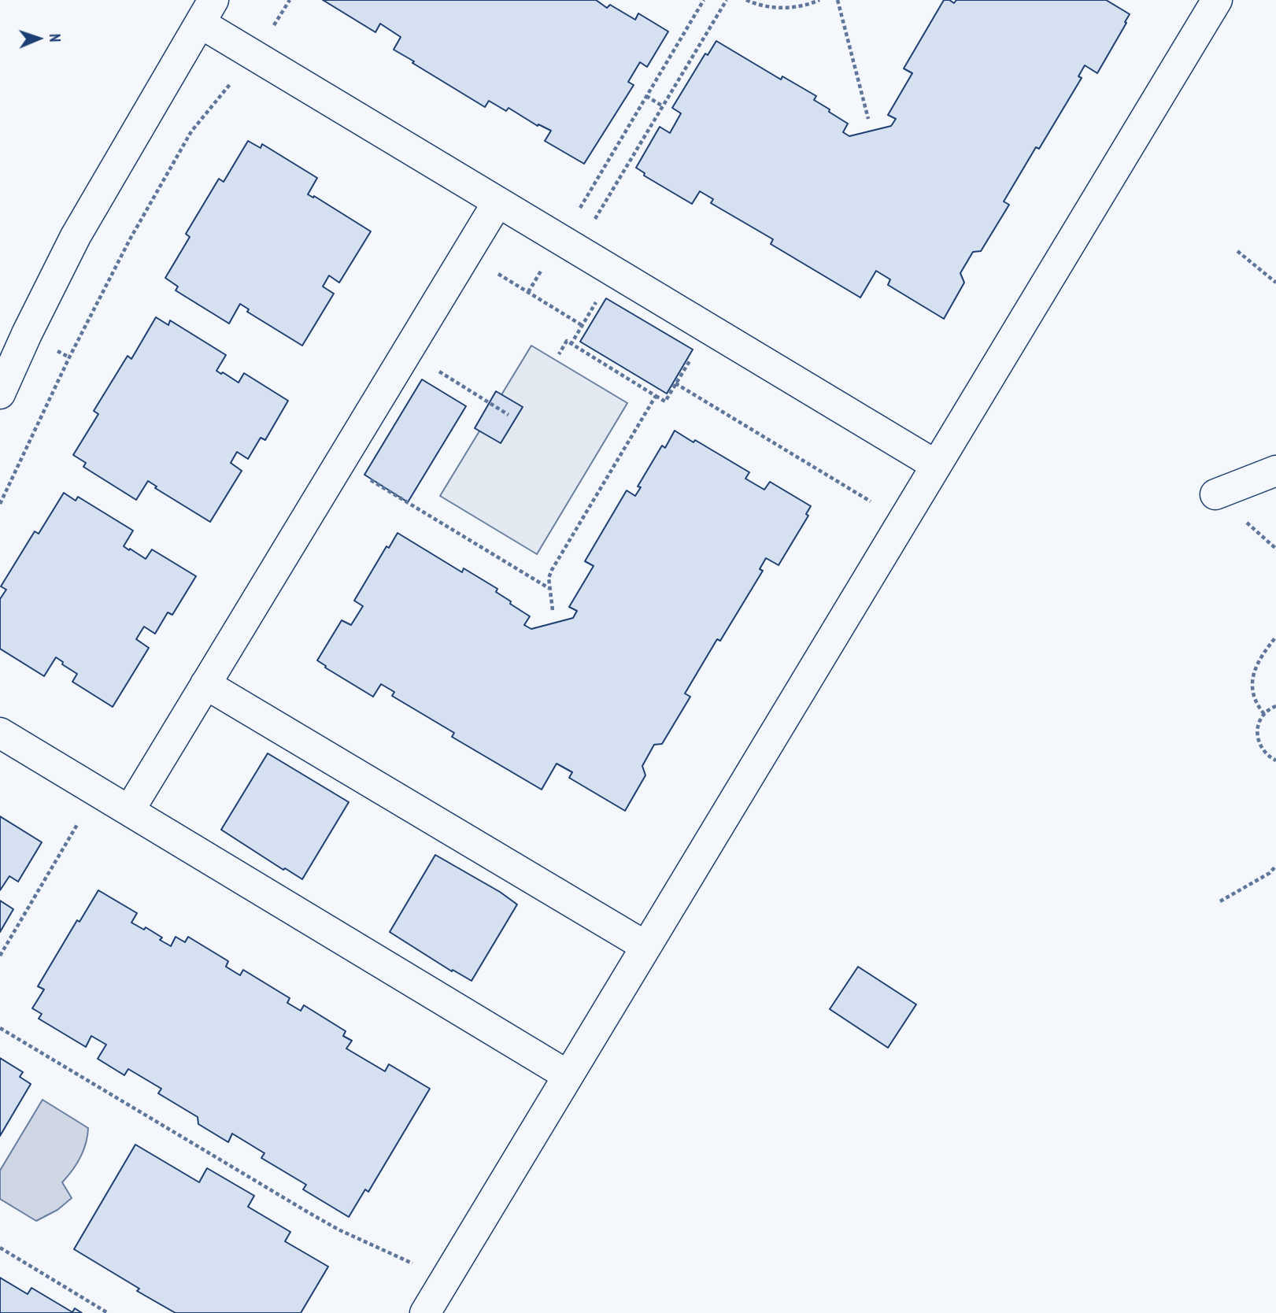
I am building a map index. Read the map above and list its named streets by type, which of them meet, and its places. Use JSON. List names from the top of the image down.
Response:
{
  "north": "right"
}
